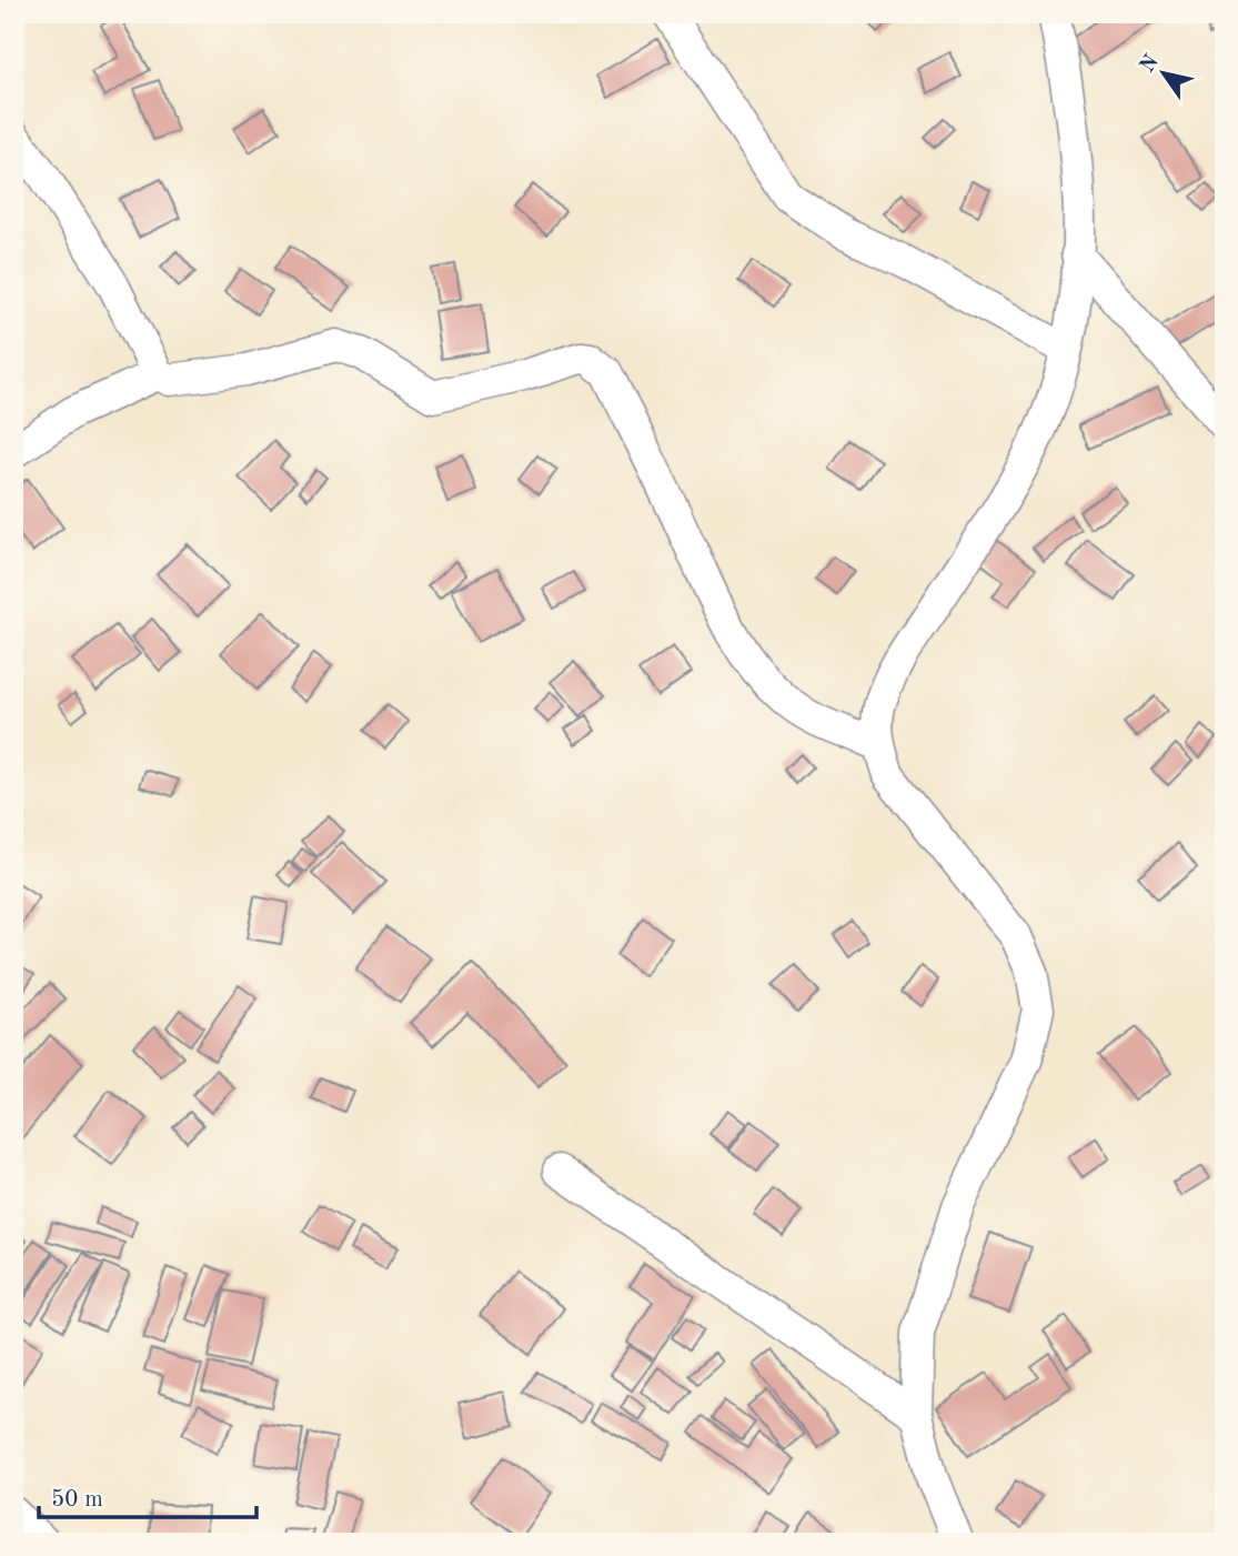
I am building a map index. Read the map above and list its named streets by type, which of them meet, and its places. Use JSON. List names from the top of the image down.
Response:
{
  "scale_bar": "50 m",
  "north": "top left"
}
